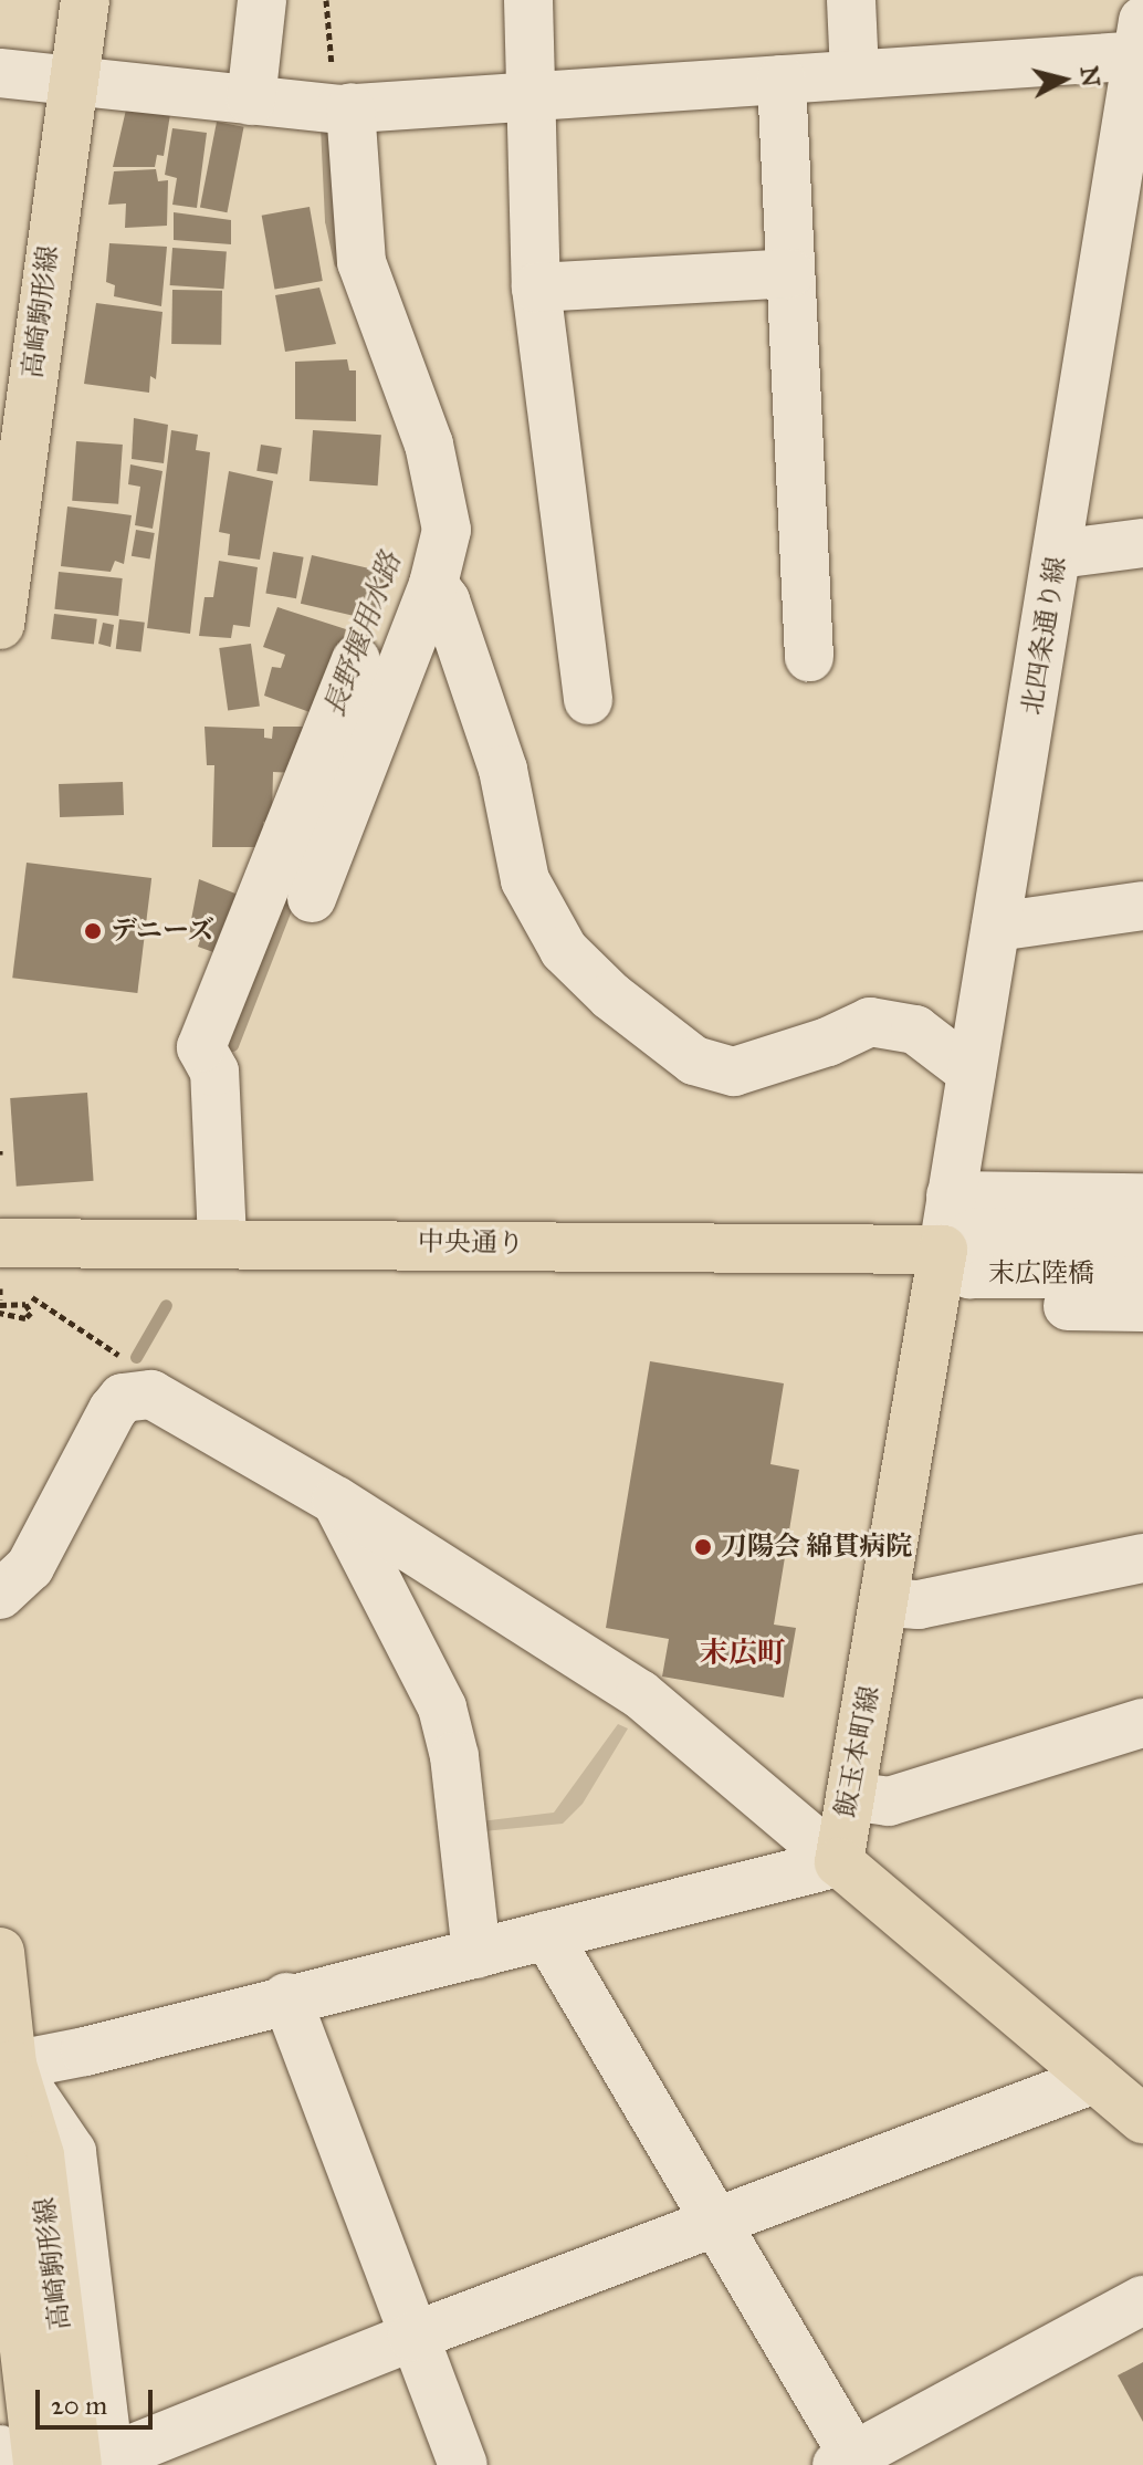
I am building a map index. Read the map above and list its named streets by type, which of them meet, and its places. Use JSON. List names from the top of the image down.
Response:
{
  "streets": {
    "main road": ["高崎駒形線", "中央通り", "飯玉本町線"],
    "street": ["北四条通り線", "末広陸橋"]
  },
  "crossings": [
    ["北四条通り線", "中央通り"],
    ["北四条通り線", "末広陸橋"],
    ["北四条通り線", "飯玉本町線"],
    ["中央通り", "末広陸橋"],
    ["中央通り", "飯玉本町線"],
    ["末広陸橋", "飯玉本町線"]
  ],
  "districts": ["末広町"],
  "water": ["長野堰用水路"],
  "places": ["デニーズ", "刀陽会 綿貫病院"],
  "scale_bar": "20 m",
  "north": "right"
}
